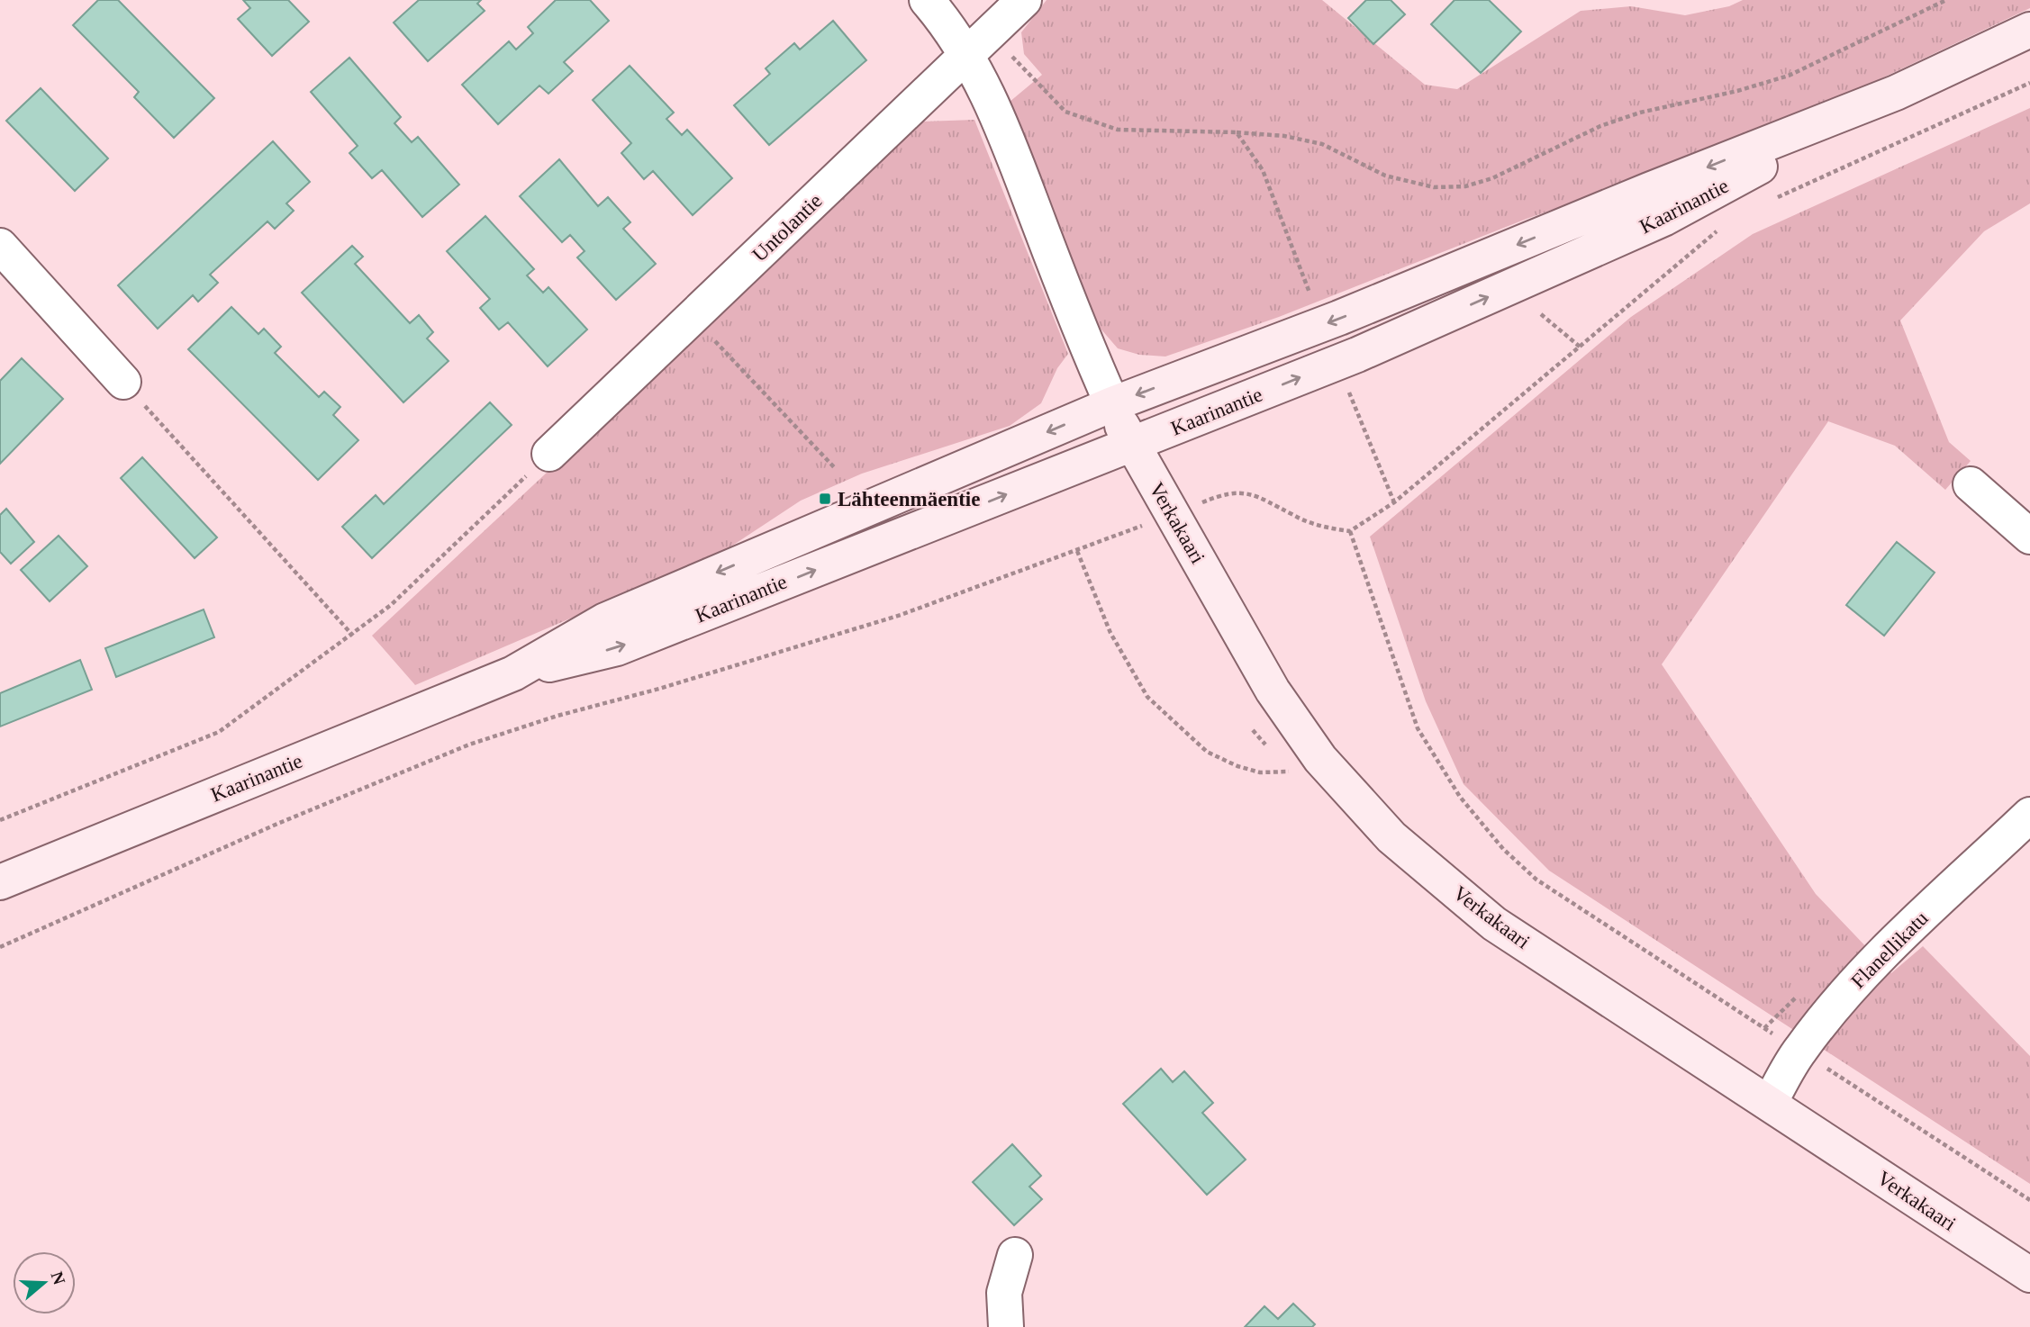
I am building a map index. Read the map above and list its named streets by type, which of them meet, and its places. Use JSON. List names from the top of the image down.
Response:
{
  "streets": {
    "main road": ["Kaarinantie", "Verkakaari"],
    "street": ["Untolantie", "Flanellikatu"]
  },
  "crossings": [
    ["Kaarinantie", "Verkakaari"],
    ["Verkakaari", "Flanellikatu"]
  ],
  "places": {
    "transit": ["Lähteenmäentie"]
  },
  "north": "right"
}
